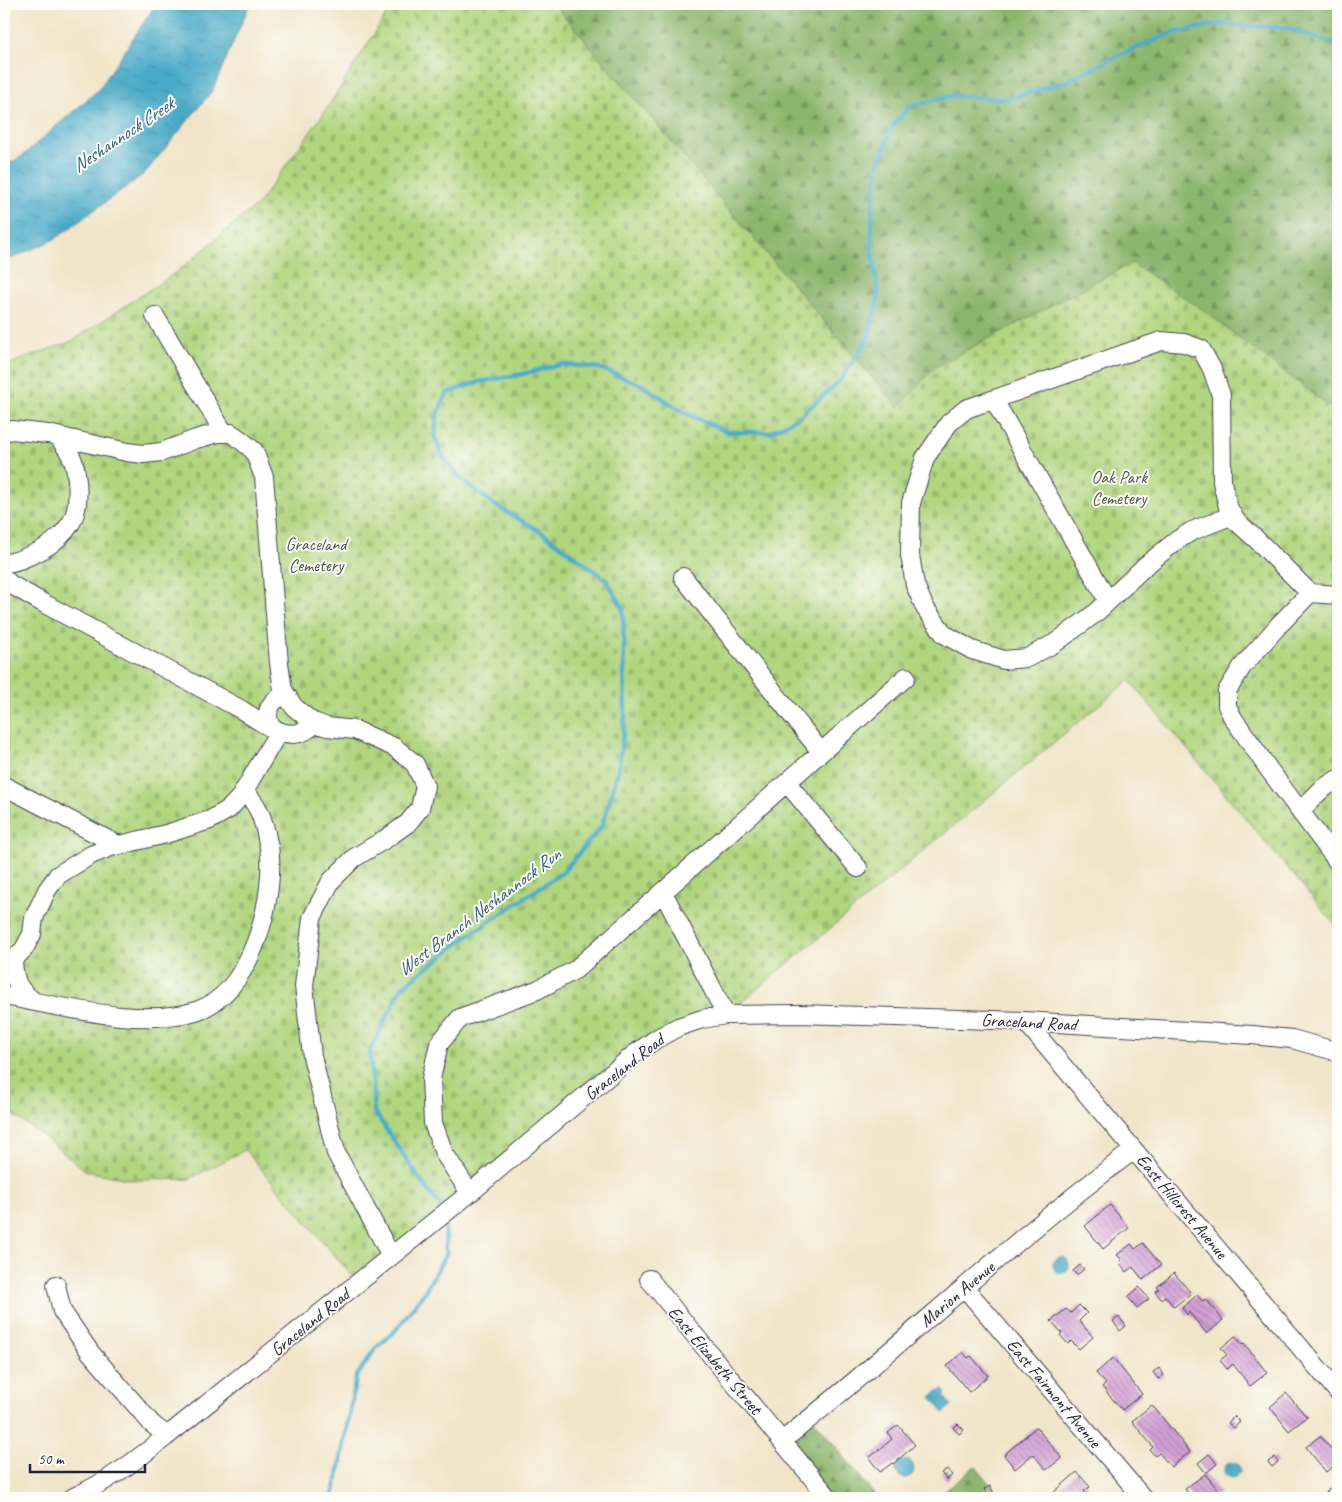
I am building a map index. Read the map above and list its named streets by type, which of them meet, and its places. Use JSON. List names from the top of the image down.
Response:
{
  "streets": {
    "street": [
      "Graceland Road",
      "East Hillcrest Avenue",
      "Marion Avenue",
      "East Elizabeth Street",
      "East Fairmont Avenue"
    ]
  },
  "crossings": [
    ["Graceland Road", "East Hillcrest Avenue"],
    ["East Hillcrest Avenue", "Marion Avenue"],
    ["Marion Avenue", "East Elizabeth Street"],
    ["Marion Avenue", "East Fairmont Avenue"]
  ],
  "water": ["Neshannock Creek", "West Branch Neshannock Run"],
  "parks": ["Oak Park Cemetery", "Graceland Cemetery"],
  "scale_bar": "50 m"
}
